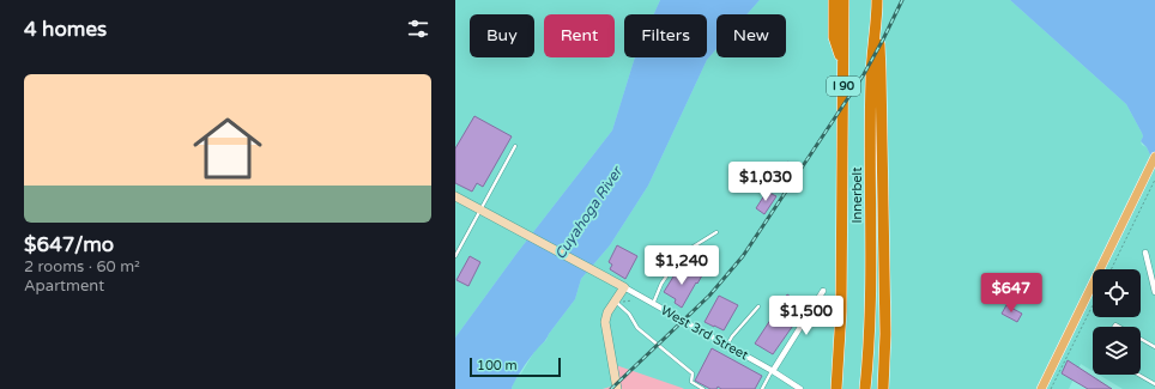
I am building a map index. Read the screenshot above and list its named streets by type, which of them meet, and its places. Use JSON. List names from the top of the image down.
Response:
{
  "streets": {
    "highway": ["I 90", "Innerbelt"],
    "street": ["West 3rd Street"]
  },
  "water": ["Cuyahoga River"],
  "scale_bar": "100 m",
  "page": {
    "heading": "4 homes",
    "chip": [
      "Buy",
      "Rent",
      "Filters",
      "New"
    ],
    "list": [
      {
        "name": "$647/mo",
        "note": "2 rooms · 60 m² · Apartment"
      }
    ],
    "price": [
      "$1,030",
      "$1,240",
      "$647",
      "$1,500"
    ],
    "scale": "100 m"
  }
}
